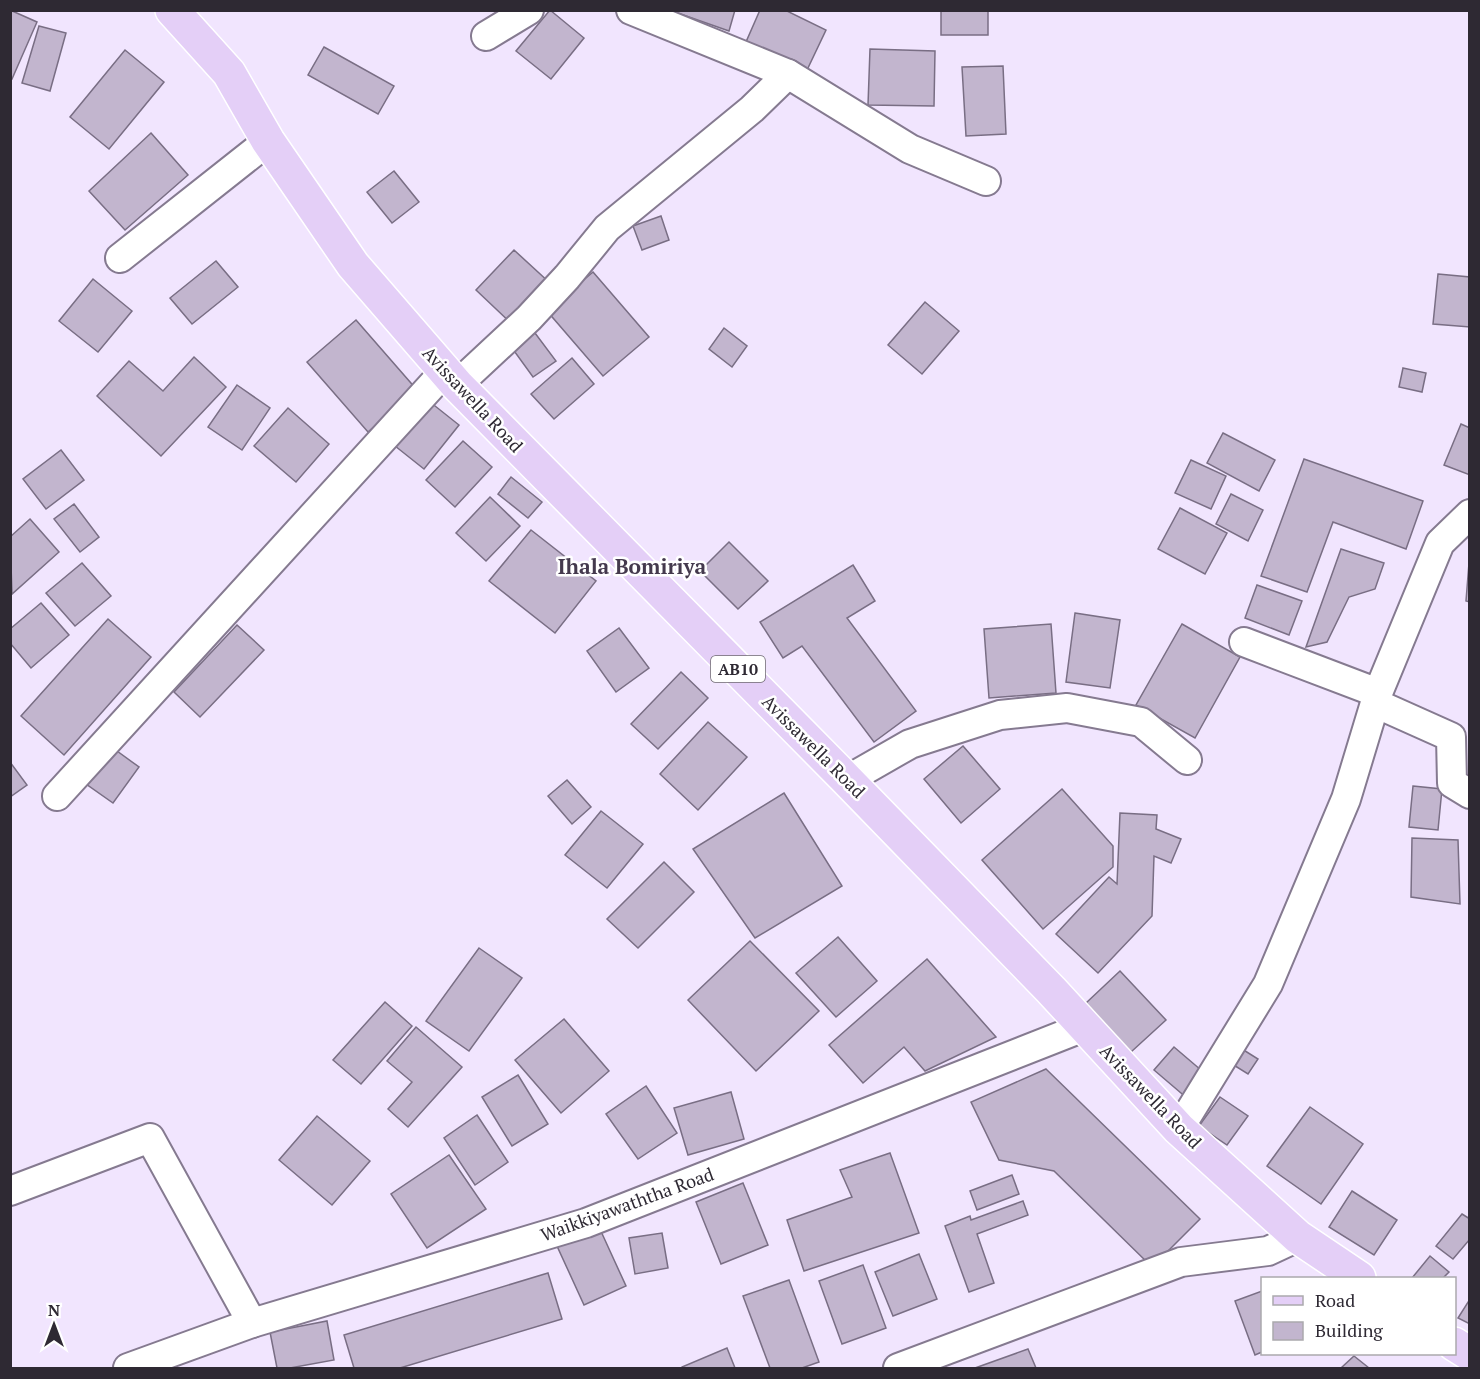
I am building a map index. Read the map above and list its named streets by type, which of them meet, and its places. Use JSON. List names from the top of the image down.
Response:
{
  "streets": {
    "main road": ["Avissawella Road", "AB10"],
    "street": ["Waikkiyawaththa Road"]
  },
  "crossings": [
    ["Avissawella Road", "Waikkiyawaththa Road"]
  ],
  "districts": ["Ihala Bomiriya"],
  "legend": ["Road", "Building"],
  "north": "top"
}
